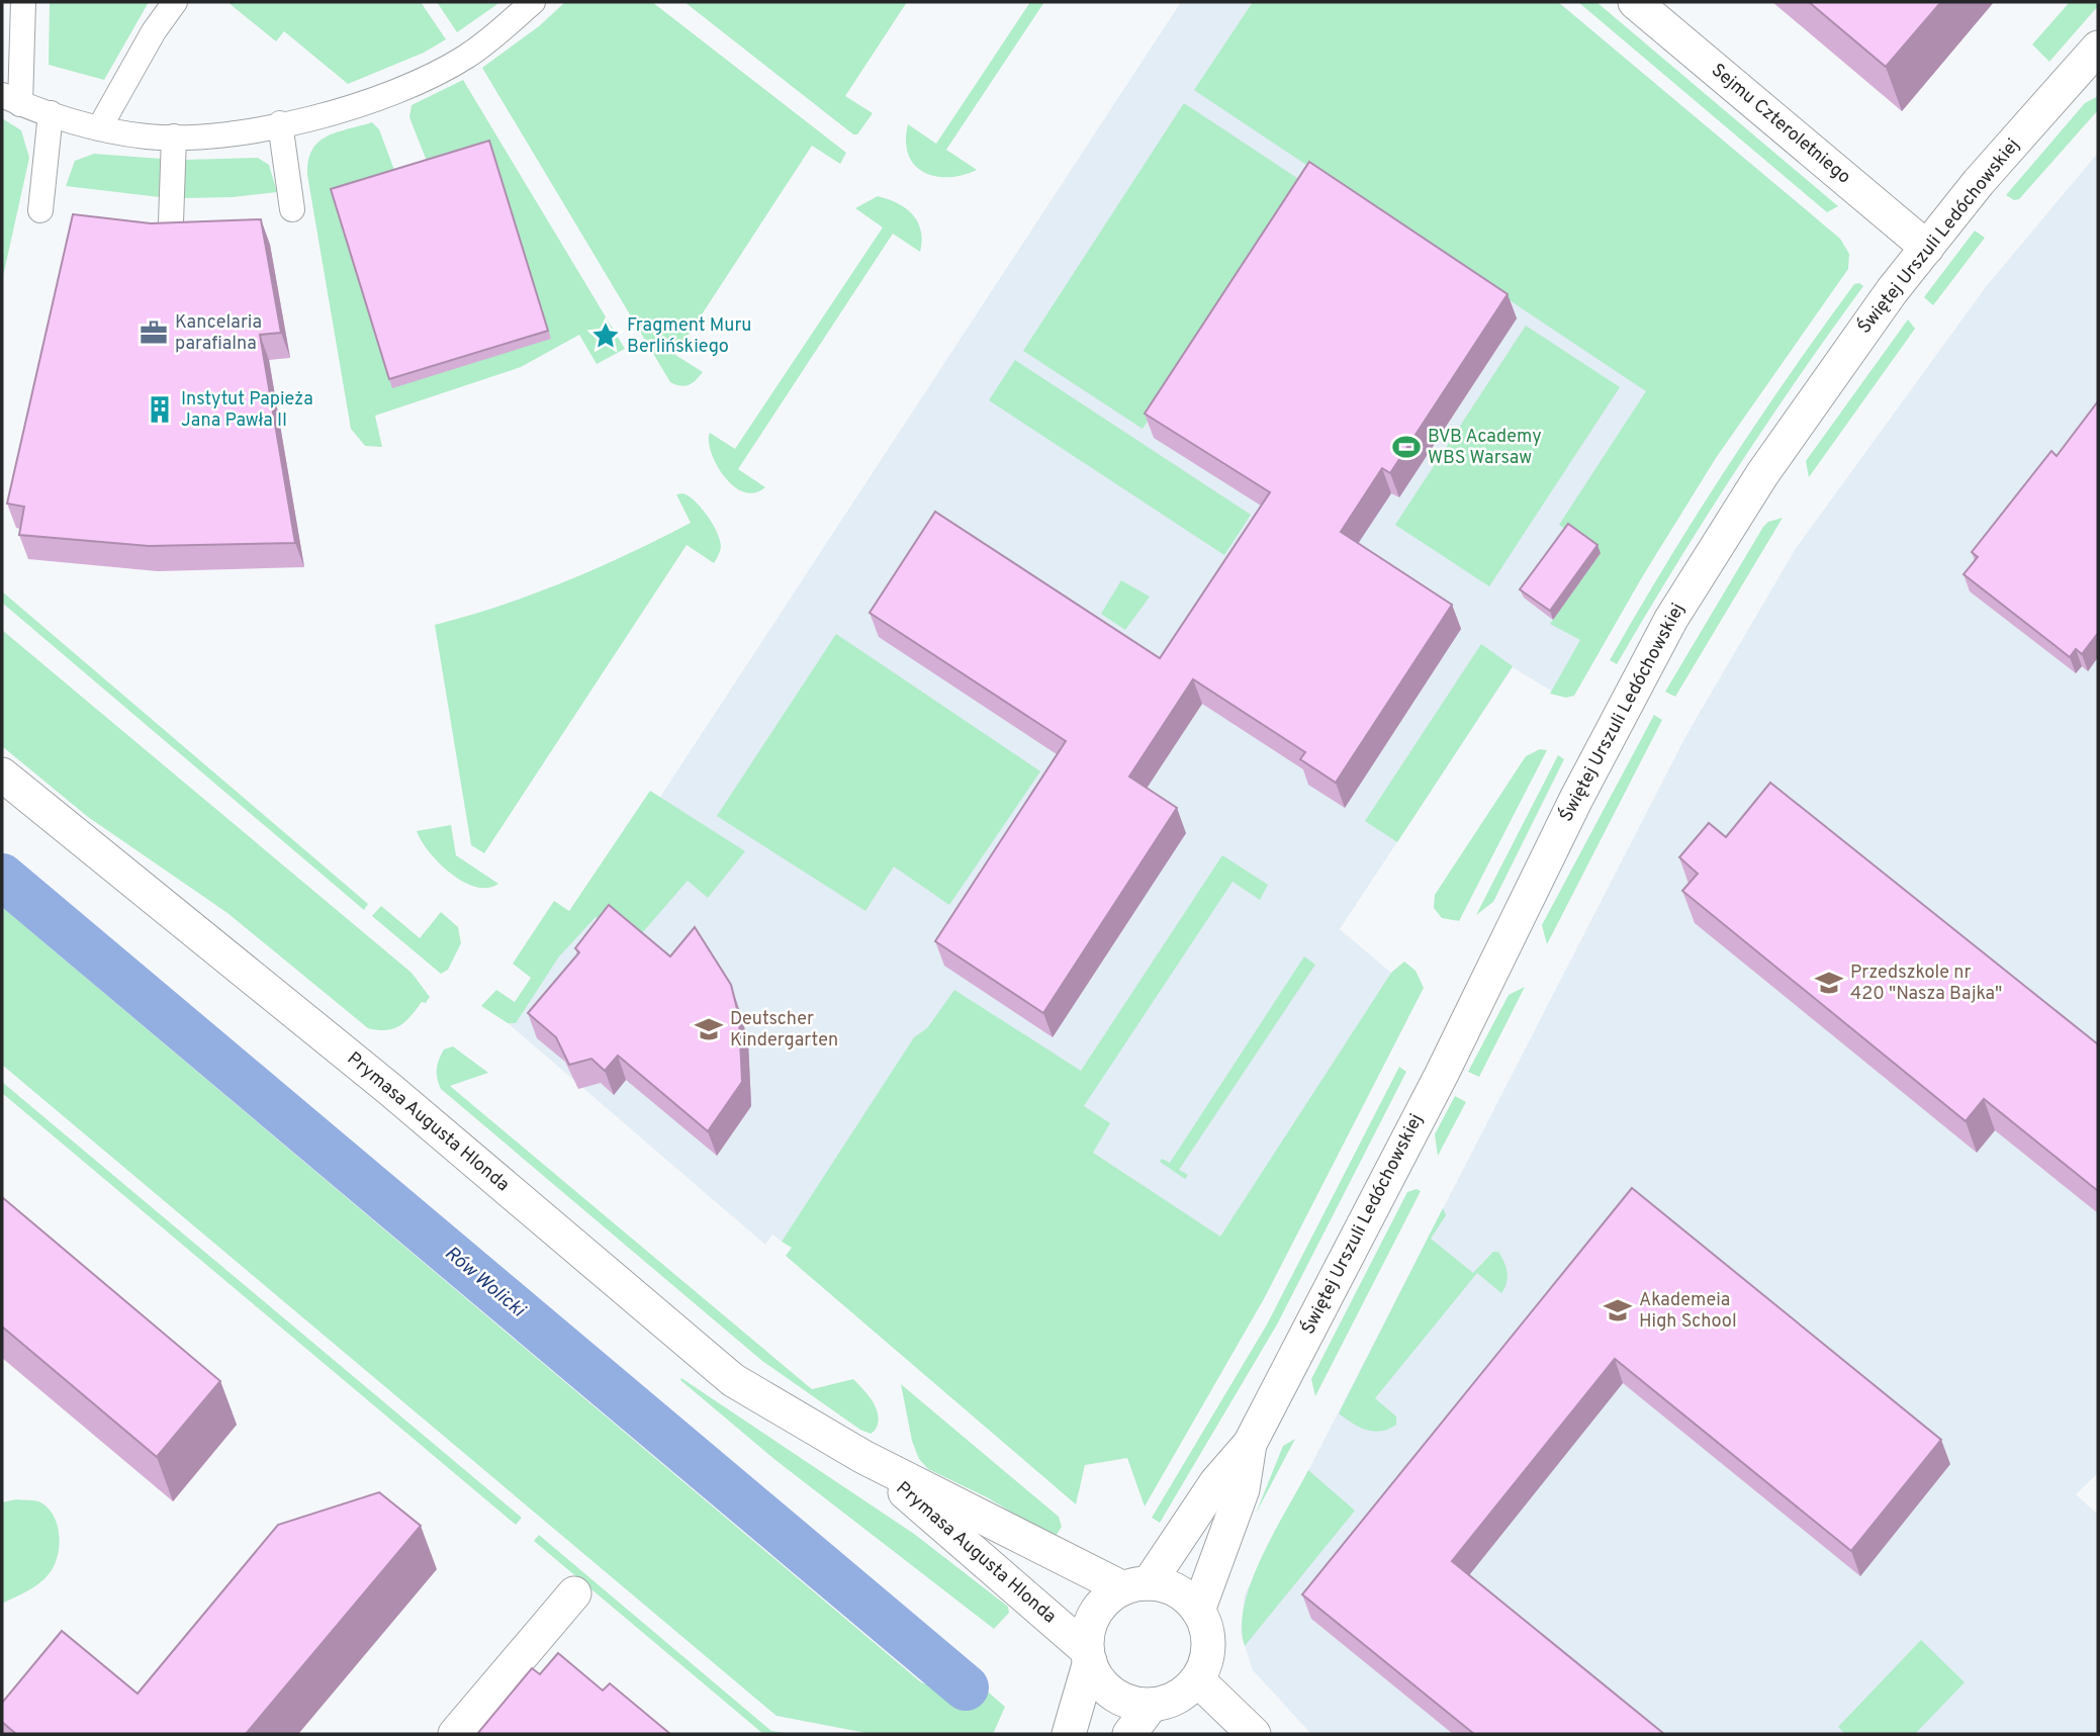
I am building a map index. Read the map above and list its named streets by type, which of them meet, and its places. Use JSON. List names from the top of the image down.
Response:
{
  "streets": {
    "street": ["Sejmu Czteroletniego", "Świętej Urszuli Ledóchowskiej", "Prymasa Augusta Hlonda"]
  },
  "crossings": [
    ["Sejmu Czteroletniego", "Świętej Urszuli Ledóchowskiej"],
    ["Świętej Urszuli Ledóchowskiej", "Prymasa Augusta Hlonda"]
  ],
  "water": ["Rów Wolicki"],
  "places": {
    "office": ["Kancelaria parafialna"],
    "place": ["Fragment Muru Berlińskiego"],
    "building": ["Instytut Papieża Jana Pawła II"],
    "sports": ["BVB Academy WBS Warsaw"],
    "school or university": ["Przedszkole nr 420 \"Nasza Bajka\"", "Deutscher Kindergarten", "Akademeia High School"]
  }
}
